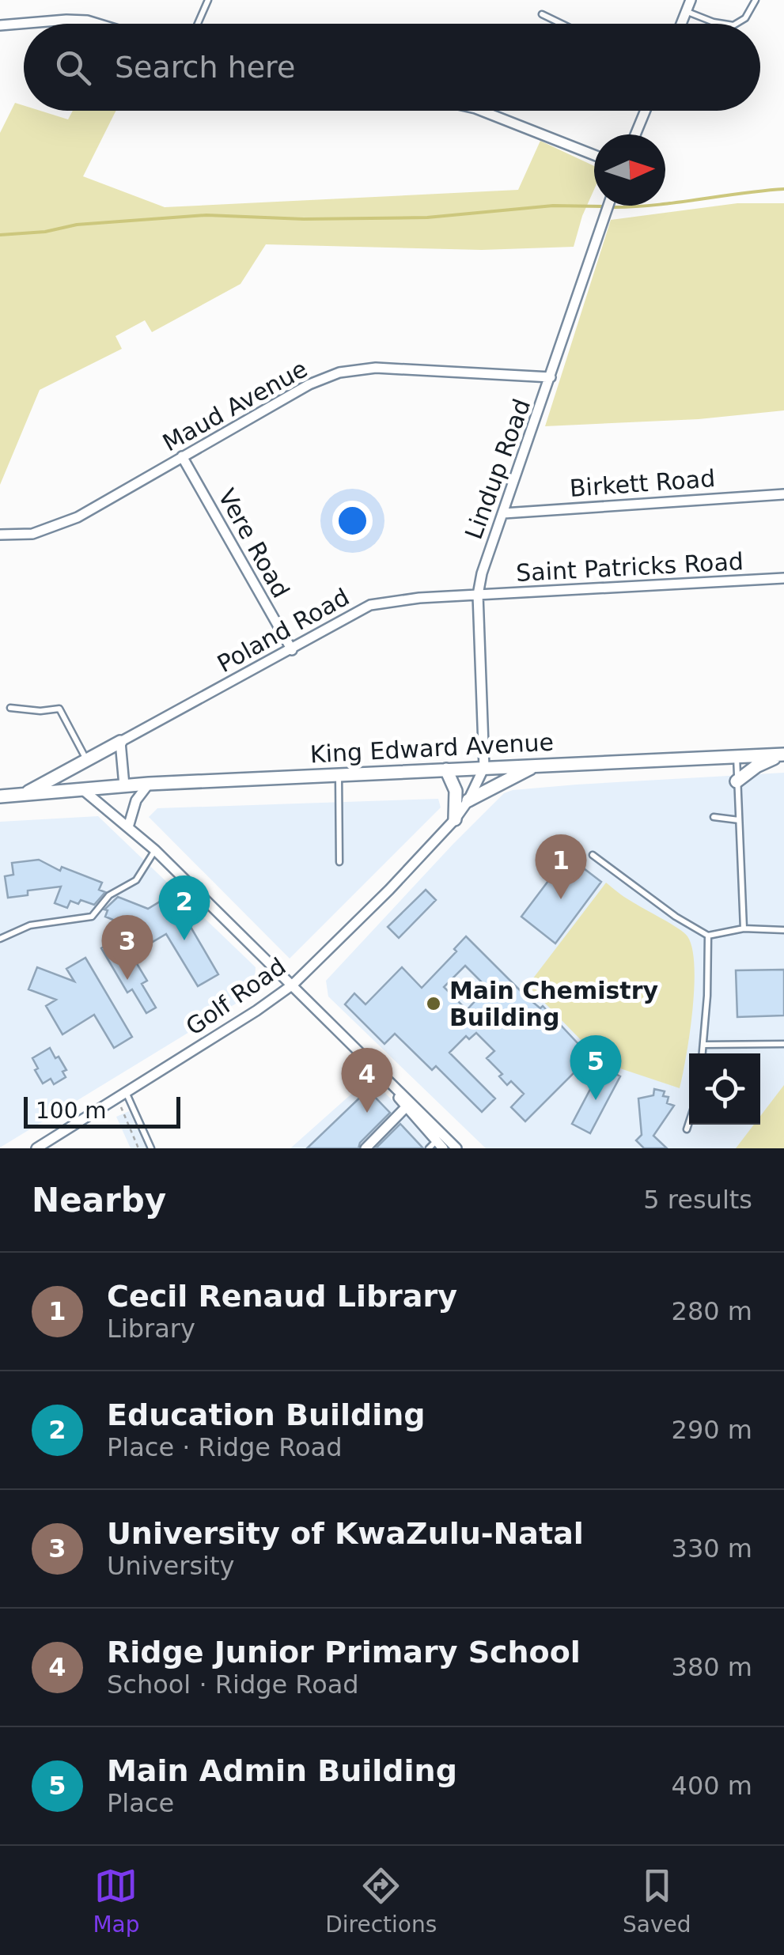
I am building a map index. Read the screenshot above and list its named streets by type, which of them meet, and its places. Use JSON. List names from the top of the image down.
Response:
{
  "streets": {
    "street": [
      "Maud Avenue",
      "Lindup Road",
      "Birkett Road",
      "Vere Road",
      "Saint Patricks Road",
      "Poland Road",
      "King Edward Avenue",
      "Golf Road"
    ]
  },
  "crossings": [
    ["Maud Avenue", "Lindup Road"],
    ["Maud Avenue", "Vere Road"],
    ["Lindup Road", "Birkett Road"],
    ["Lindup Road", "Saint Patricks Road"],
    ["Lindup Road", "Poland Road"],
    ["Lindup Road", "King Edward Avenue"],
    ["Lindup Road", "Golf Road"],
    ["Vere Road", "Poland Road"],
    ["Saint Patricks Road", "Poland Road"],
    ["King Edward Avenue", "Golf Road"]
  ],
  "places": ["Main Chemistry Building"],
  "scale_bar": "100 m",
  "north": "right",
  "page": {
    "search": "Search here",
    "pins": [
      "1",
      "2",
      "3",
      "5",
      "4"
    ],
    "scale": "100 m",
    "heading": ["Nearby", "5 results"],
    "list": [
      {
        "mark": "1",
        "name": "Cecil Renaud Library",
        "note": "Library",
        "value": "280 m"
      },
      {
        "mark": "2",
        "name": "Education Building",
        "note": "Place · Ridge Road",
        "value": "290 m"
      },
      {
        "mark": "3",
        "name": "University of KwaZulu-Natal",
        "note": "University",
        "value": "330 m"
      },
      {
        "mark": "4",
        "name": "Ridge Junior Primary School",
        "note": "School · Ridge Road",
        "value": "380 m"
      },
      {
        "mark": "5",
        "name": "Main Admin Building",
        "note": "Place",
        "value": "400 m"
      }
    ],
    "nav": ["Map", "Directions", "Saved"]
  }
}
